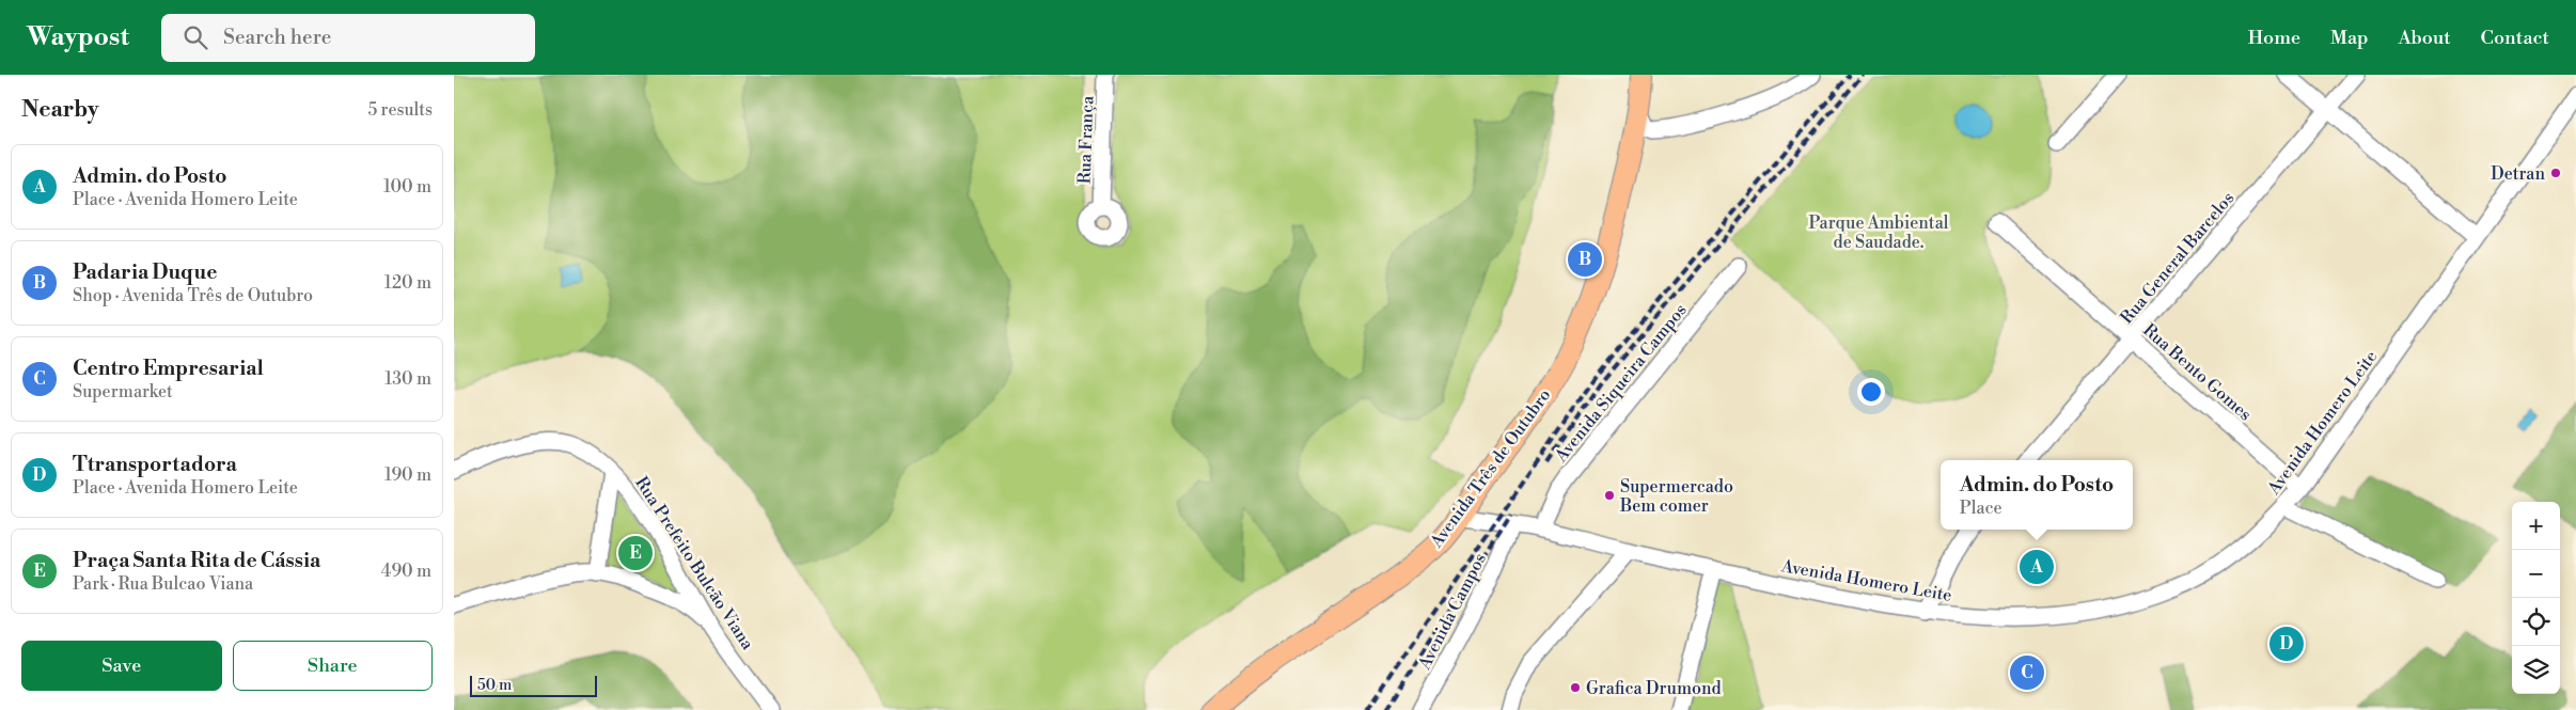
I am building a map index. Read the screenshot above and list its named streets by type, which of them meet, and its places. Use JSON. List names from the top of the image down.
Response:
{
  "streets": {
    "main road": ["Avenida Três de Outubro"],
    "street": [
      "Rua França",
      "Rua General Barcelos",
      "Rua Bento Gomes",
      "Avenida Siqueira Campos",
      "Avenida Homero Leite",
      "Rua Prefeito Bulcão Viana",
      "Avenida Campos"
    ]
  },
  "crossings": [
    ["Rua General Barcelos", "Rua Bento Gomes"],
    ["Rua Bento Gomes", "Avenida Homero Leite"],
    ["Avenida Siqueira Campos", "Avenida Homero Leite"],
    ["Avenida Homero Leite", "Avenida Três de Outubro"],
    ["Avenida Homero Leite", "Avenida Campos"]
  ],
  "parks": ["Parque Ambiental de Saudade."],
  "places": ["Detran", "Supermercado Bem comer", "Grafica Drumond"],
  "scale_bar": "50 m",
  "page": {
    "header": "Waypost",
    "search": "Search here",
    "nav": [
      "Home",
      "Map",
      "About",
      "Contact"
    ],
    "heading": ["Nearby", "5 results"],
    "list": [
      {
        "mark": "A",
        "name": "Admin. do Posto",
        "note": "Place · Avenida Homero Leite",
        "value": "100 m"
      },
      {
        "mark": "B",
        "name": "Padaria Duque",
        "note": "Shop · Avenida Três de Outubro",
        "value": "120 m"
      },
      {
        "mark": "C",
        "name": "Centro Empresarial",
        "note": "Supermarket",
        "value": "130 m"
      },
      {
        "mark": "D",
        "name": "Ttransportadora",
        "note": "Place · Avenida Homero Leite",
        "value": "190 m"
      },
      {
        "mark": "E",
        "name": "Praça Santa Rita de Cássia",
        "note": "Park · Rua Bulcao Viana",
        "value": "490 m"
      }
    ],
    "pins": [
      "B",
      "E",
      "A",
      "D",
      "C"
    ],
    "popup": ["Admin. do Posto", "Place"],
    "map_buttons": ["+", "−"],
    "buttons": ["Save", "Share"],
    "scale": "50 m"
  }
}
